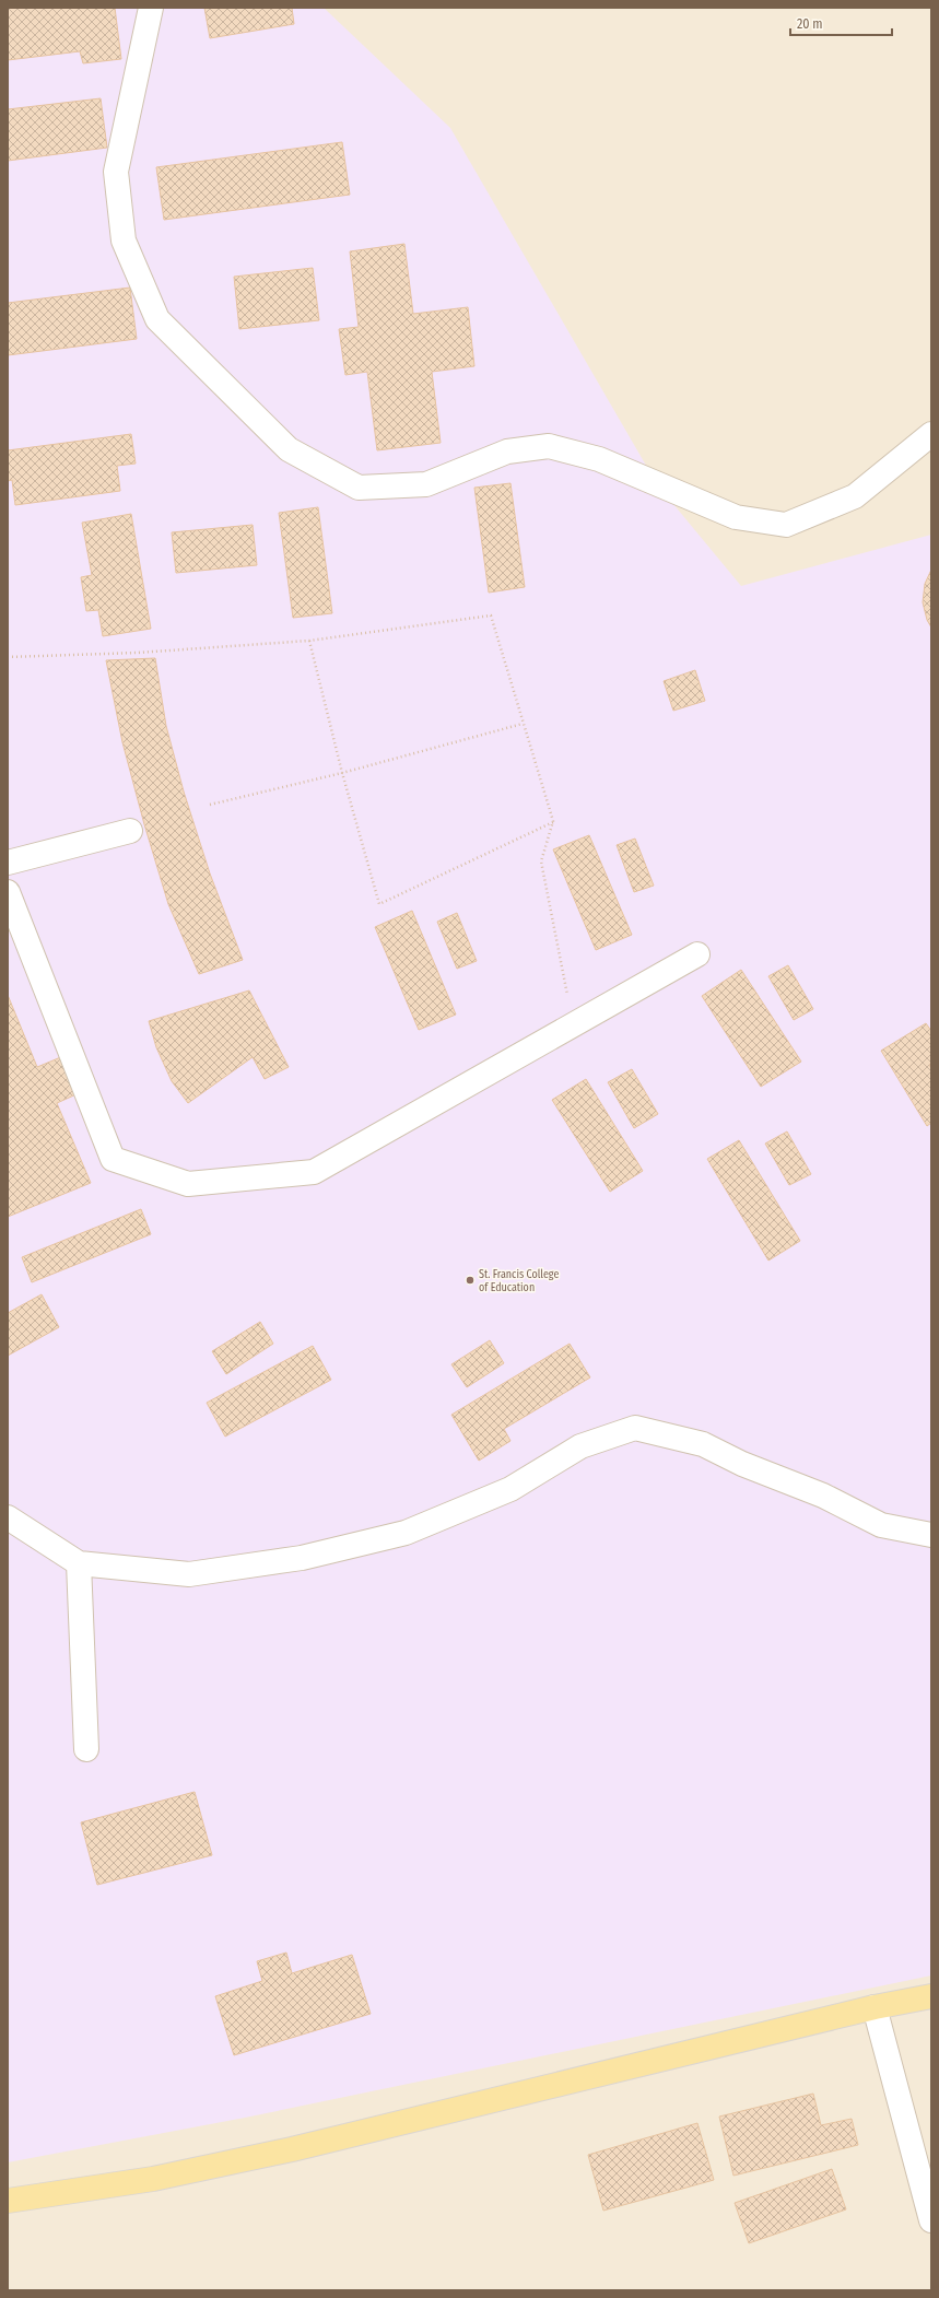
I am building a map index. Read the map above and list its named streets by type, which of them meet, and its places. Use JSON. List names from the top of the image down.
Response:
{
  "places": ["St. Francis College of Education"],
  "scale_bar": "20 m"
}
